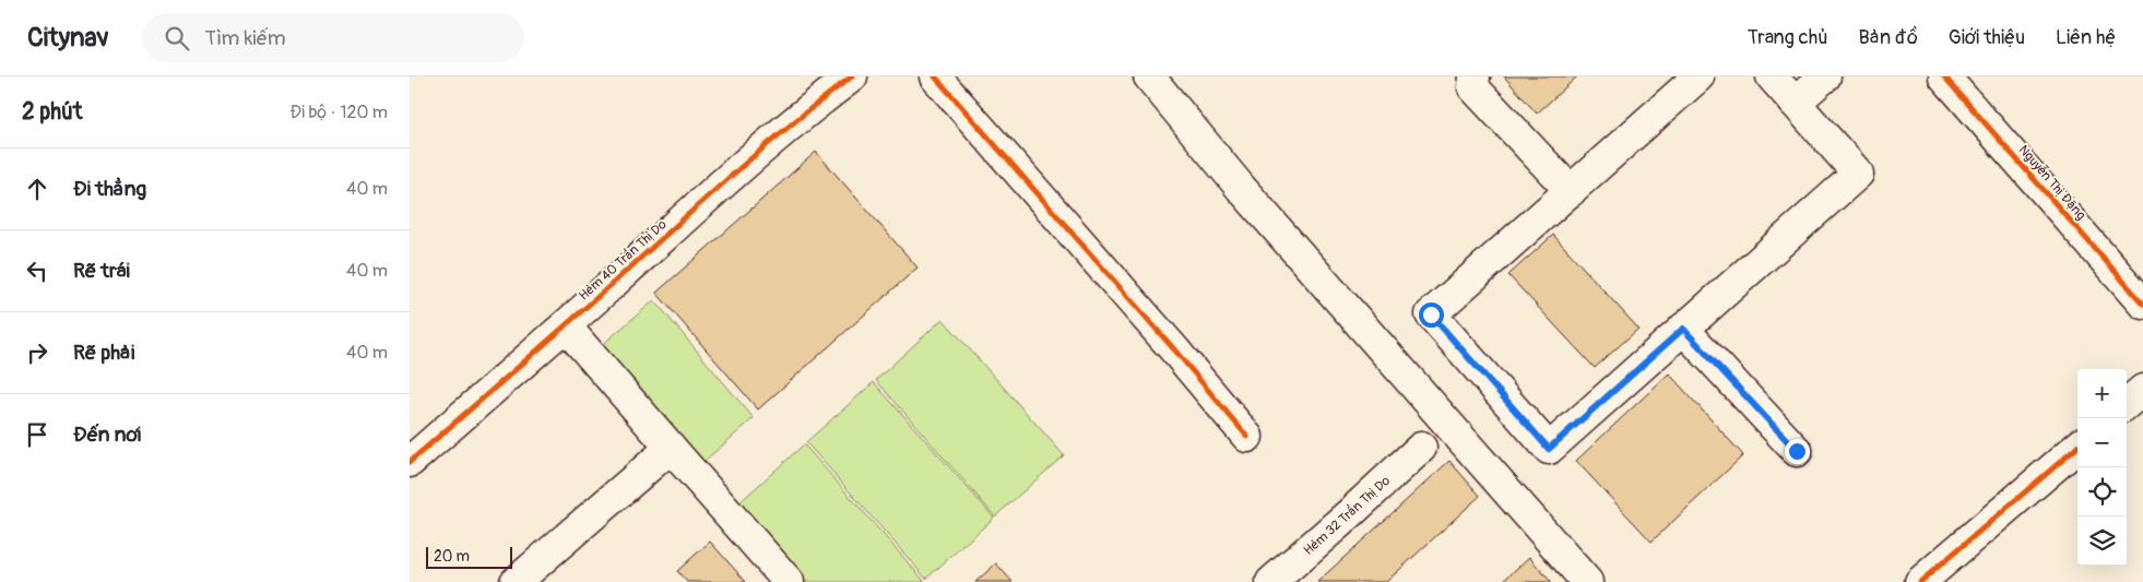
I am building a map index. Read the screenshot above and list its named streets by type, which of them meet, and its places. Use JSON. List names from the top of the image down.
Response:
{
  "streets": {
    "street": ["Nguyễn Thị Đặng", "Hẻm 40 Trần Thị Do", "Hẻm 32 Trần Thị Do"]
  },
  "scale_bar": "20 m",
  "page": {
    "header": "Citynav",
    "search": "Tìm kiếm",
    "nav": [
      "Trang chủ",
      "Bản đồ",
      "Giới thiệu",
      "Liên hệ"
    ],
    "heading": ["2 phút", "Đi bộ · 120 m"],
    "list": [
      ["Đi thẳng", "40 m"],
      ["Rẽ trái", "40 m"],
      ["Rẽ phải", "40 m"],
      "Đến nơi"
    ],
    "map_buttons": ["+", "−"],
    "scale": "20 m"
  }
}
